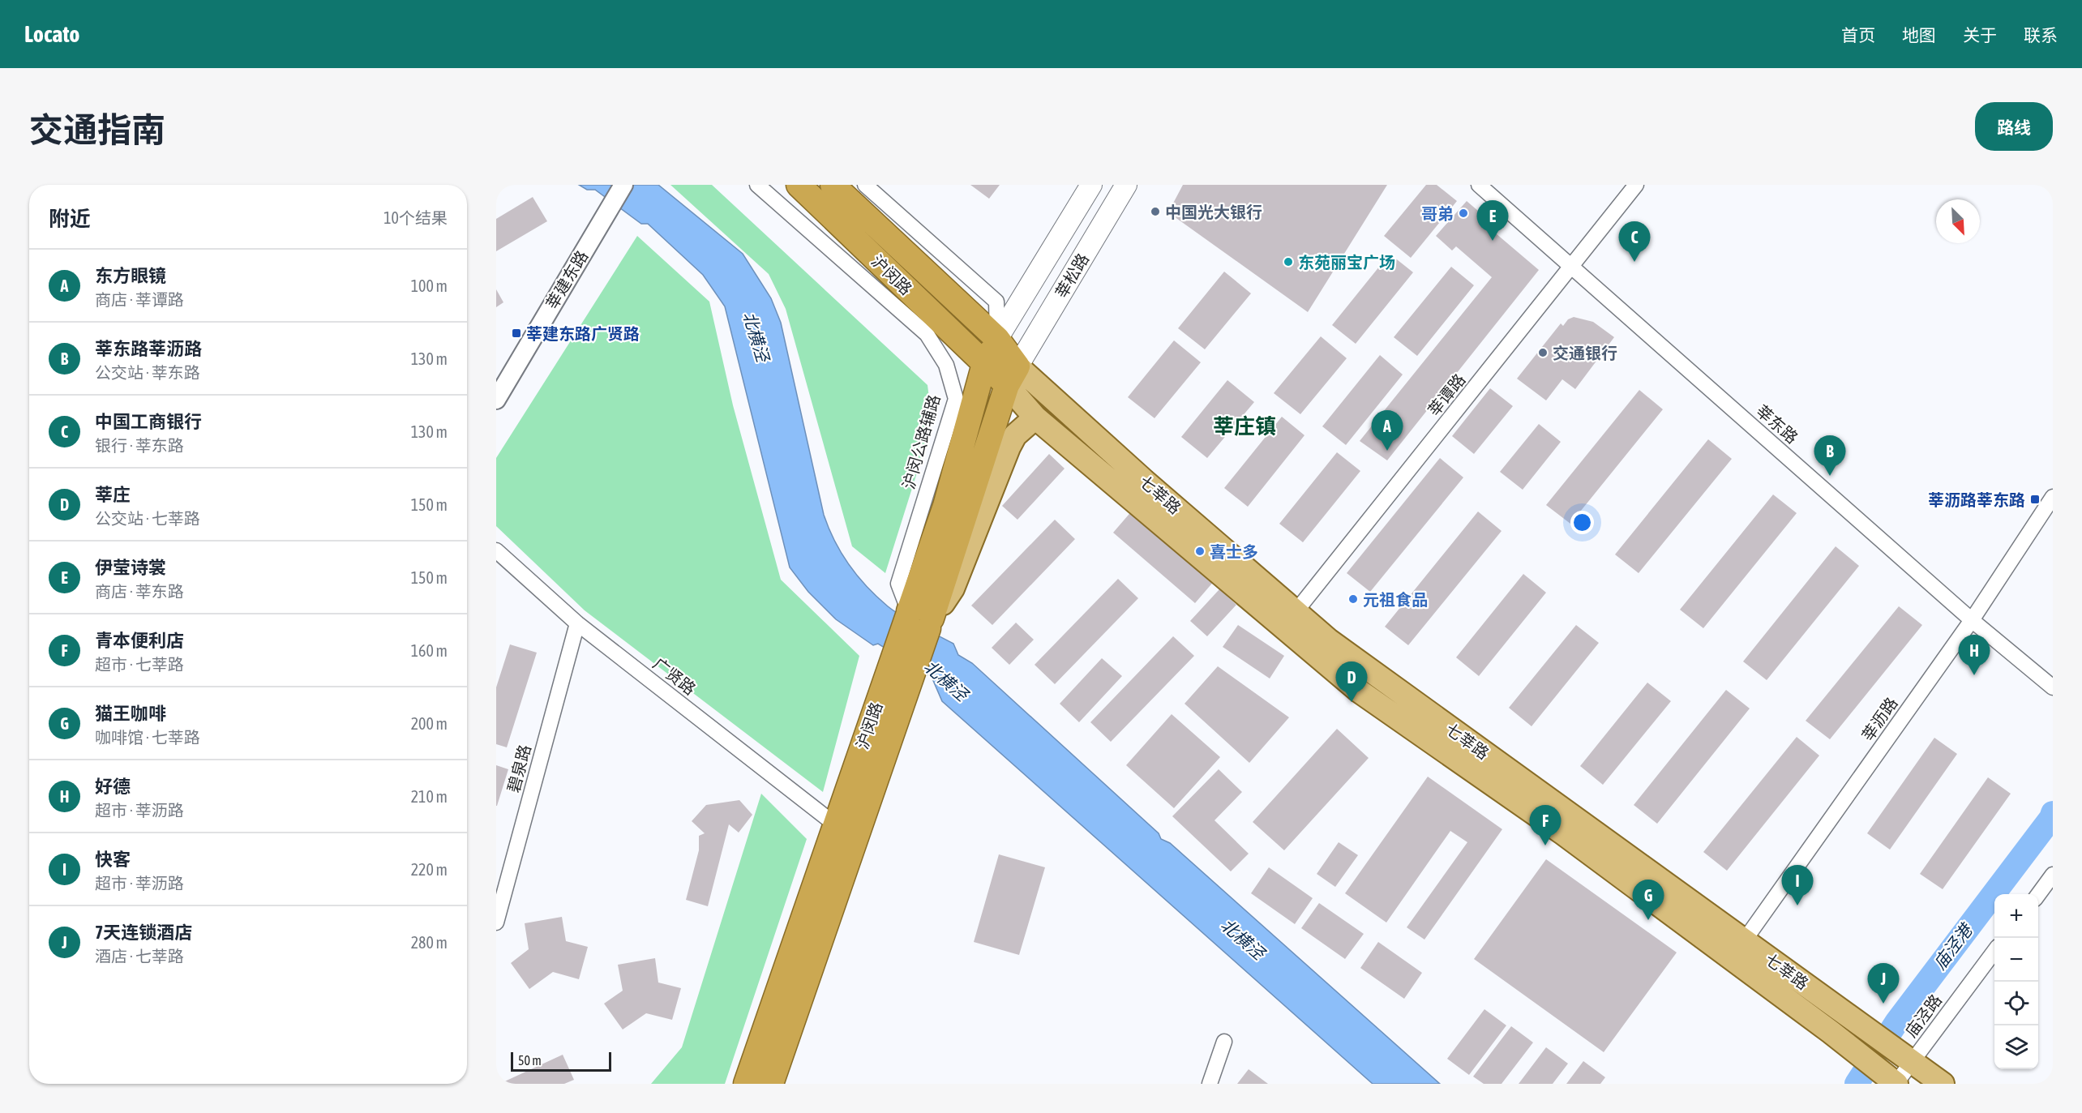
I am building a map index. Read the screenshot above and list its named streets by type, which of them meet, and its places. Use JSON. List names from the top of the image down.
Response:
{
  "streets": {
    "highway": ["沪闵路"],
    "main road": ["莘松路", "七莘路"],
    "street": [
      "莘建东路",
      "莘谭路",
      "莘东路",
      "沪闵公路辅路",
      "广贤路",
      "莘沥路",
      "碧泉路",
      "庙泾路"
    ]
  },
  "crossings": [
    ["沪闵路", "莘松路"],
    ["沪闵路", "沪闵公路辅路"],
    ["沪闵路", "七莘路"],
    ["沪闵路", "广贤路"],
    ["莘松路", "七莘路"],
    ["莘谭路", "莘东路"],
    ["莘谭路", "七莘路"],
    ["莘东路", "莘沥路"],
    ["七莘路", "莘沥路"],
    ["七莘路", "庙泾路"],
    ["广贤路", "碧泉路"]
  ],
  "districts": ["莘庄镇"],
  "water": ["北横泾", "庙泾港"],
  "places": {
    "other": [
      "中国光大银行",
      "哥弟",
      "东苑丽宝广场",
      "交通银行",
      "喜士多",
      "元祖食品"
    ],
    "transit": ["莘建东路广贤路", "莘沥路莘东路"]
  },
  "scale_bar": "50 m",
  "north": "bottom right",
  "page": {
    "header": "Locato",
    "nav": [
      "首页",
      "地图",
      "关于",
      "联系"
    ],
    "title": "交通指南",
    "buttons": "路线",
    "heading": ["附近", "10个结果"],
    "pins": [
      "E",
      "C",
      "A",
      "B",
      "H",
      "D",
      "F",
      "I",
      "G",
      "J"
    ],
    "list": [
      {
        "mark": "A",
        "name": "东方眼镜",
        "note": "商店 · 莘谭路",
        "value": "100 m"
      },
      {
        "mark": "B",
        "name": "莘东路莘沥路",
        "note": "公交站 · 莘东路",
        "value": "130 m"
      },
      {
        "mark": "C",
        "name": "中国工商银行",
        "note": "银行 · 莘东路",
        "value": "130 m"
      },
      {
        "mark": "D",
        "name": "莘庄",
        "note": "公交站 · 七莘路",
        "value": "150 m"
      },
      {
        "mark": "E",
        "name": "伊莹诗裳",
        "note": "商店 · 莘东路",
        "value": "150 m"
      },
      {
        "mark": "F",
        "name": "青本便利店",
        "note": "超市 · 七莘路",
        "value": "160 m"
      },
      {
        "mark": "G",
        "name": "猫王咖啡",
        "note": "咖啡馆 · 七莘路",
        "value": "200 m"
      },
      {
        "mark": "H",
        "name": "好德",
        "note": "超市 · 莘沥路",
        "value": "210 m"
      },
      {
        "mark": "I",
        "name": "快客",
        "note": "超市 · 莘沥路",
        "value": "220 m"
      },
      {
        "mark": "J",
        "name": "7天连锁酒店",
        "note": "酒店 · 七莘路",
        "value": "280 m"
      }
    ],
    "map_buttons": ["+", "−"],
    "scale": "50 m"
  }
}
